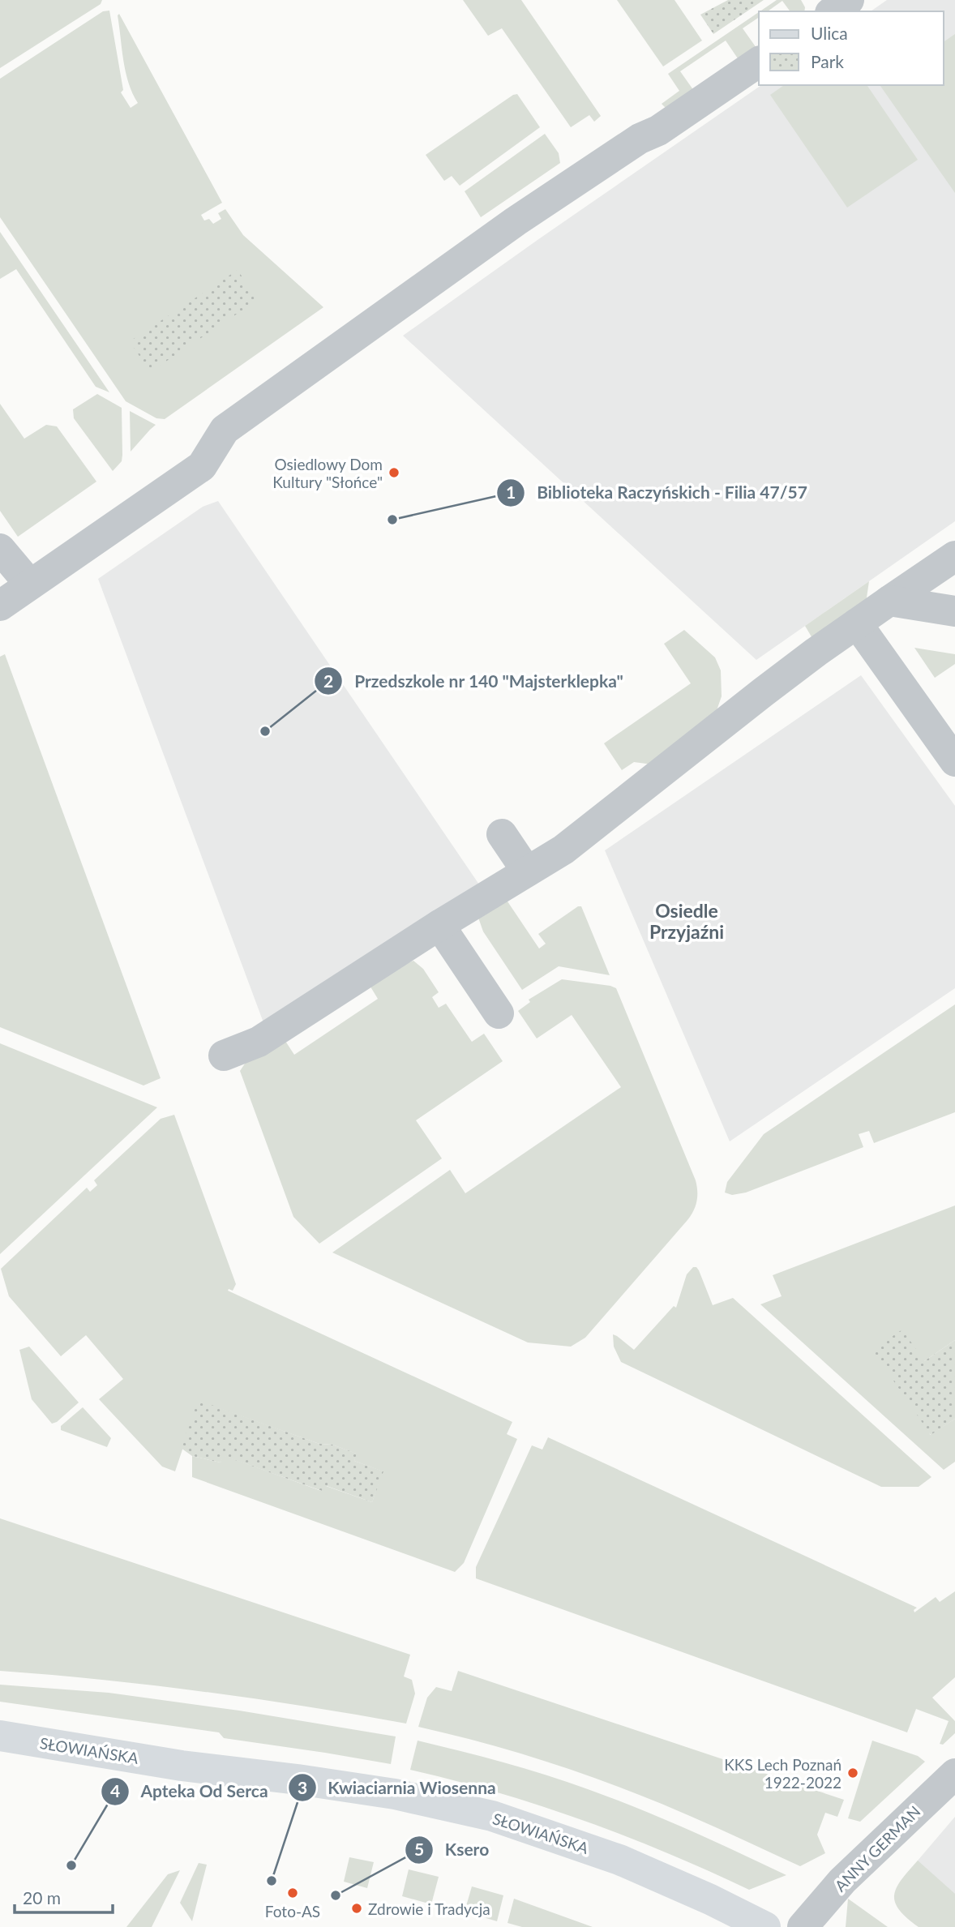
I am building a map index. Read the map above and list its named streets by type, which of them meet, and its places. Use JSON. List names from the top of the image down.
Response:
{
  "streets": {
    "street": ["SŁOWIAŃSKA", "ANNY GERMAN"]
  },
  "districts": ["Osiedle Przyjaźni"],
  "places": [
    "Osiedlowy Dom Kultury \"Słońce\"",
    "Biblioteka Raczyńskich - Filia 47/57",
    "Przedszkole nr 140 \"Majsterklepka\"",
    "KKS Lech Poznań 1922-2022",
    "Apteka Od Serca",
    "Kwiaciarnia Wiosenna",
    "Foto-AS",
    "Ksero",
    "Zdrowie i Tradycja"
  ],
  "legend": ["Ulica", "Park"],
  "scale_bar": "20 m"
}
